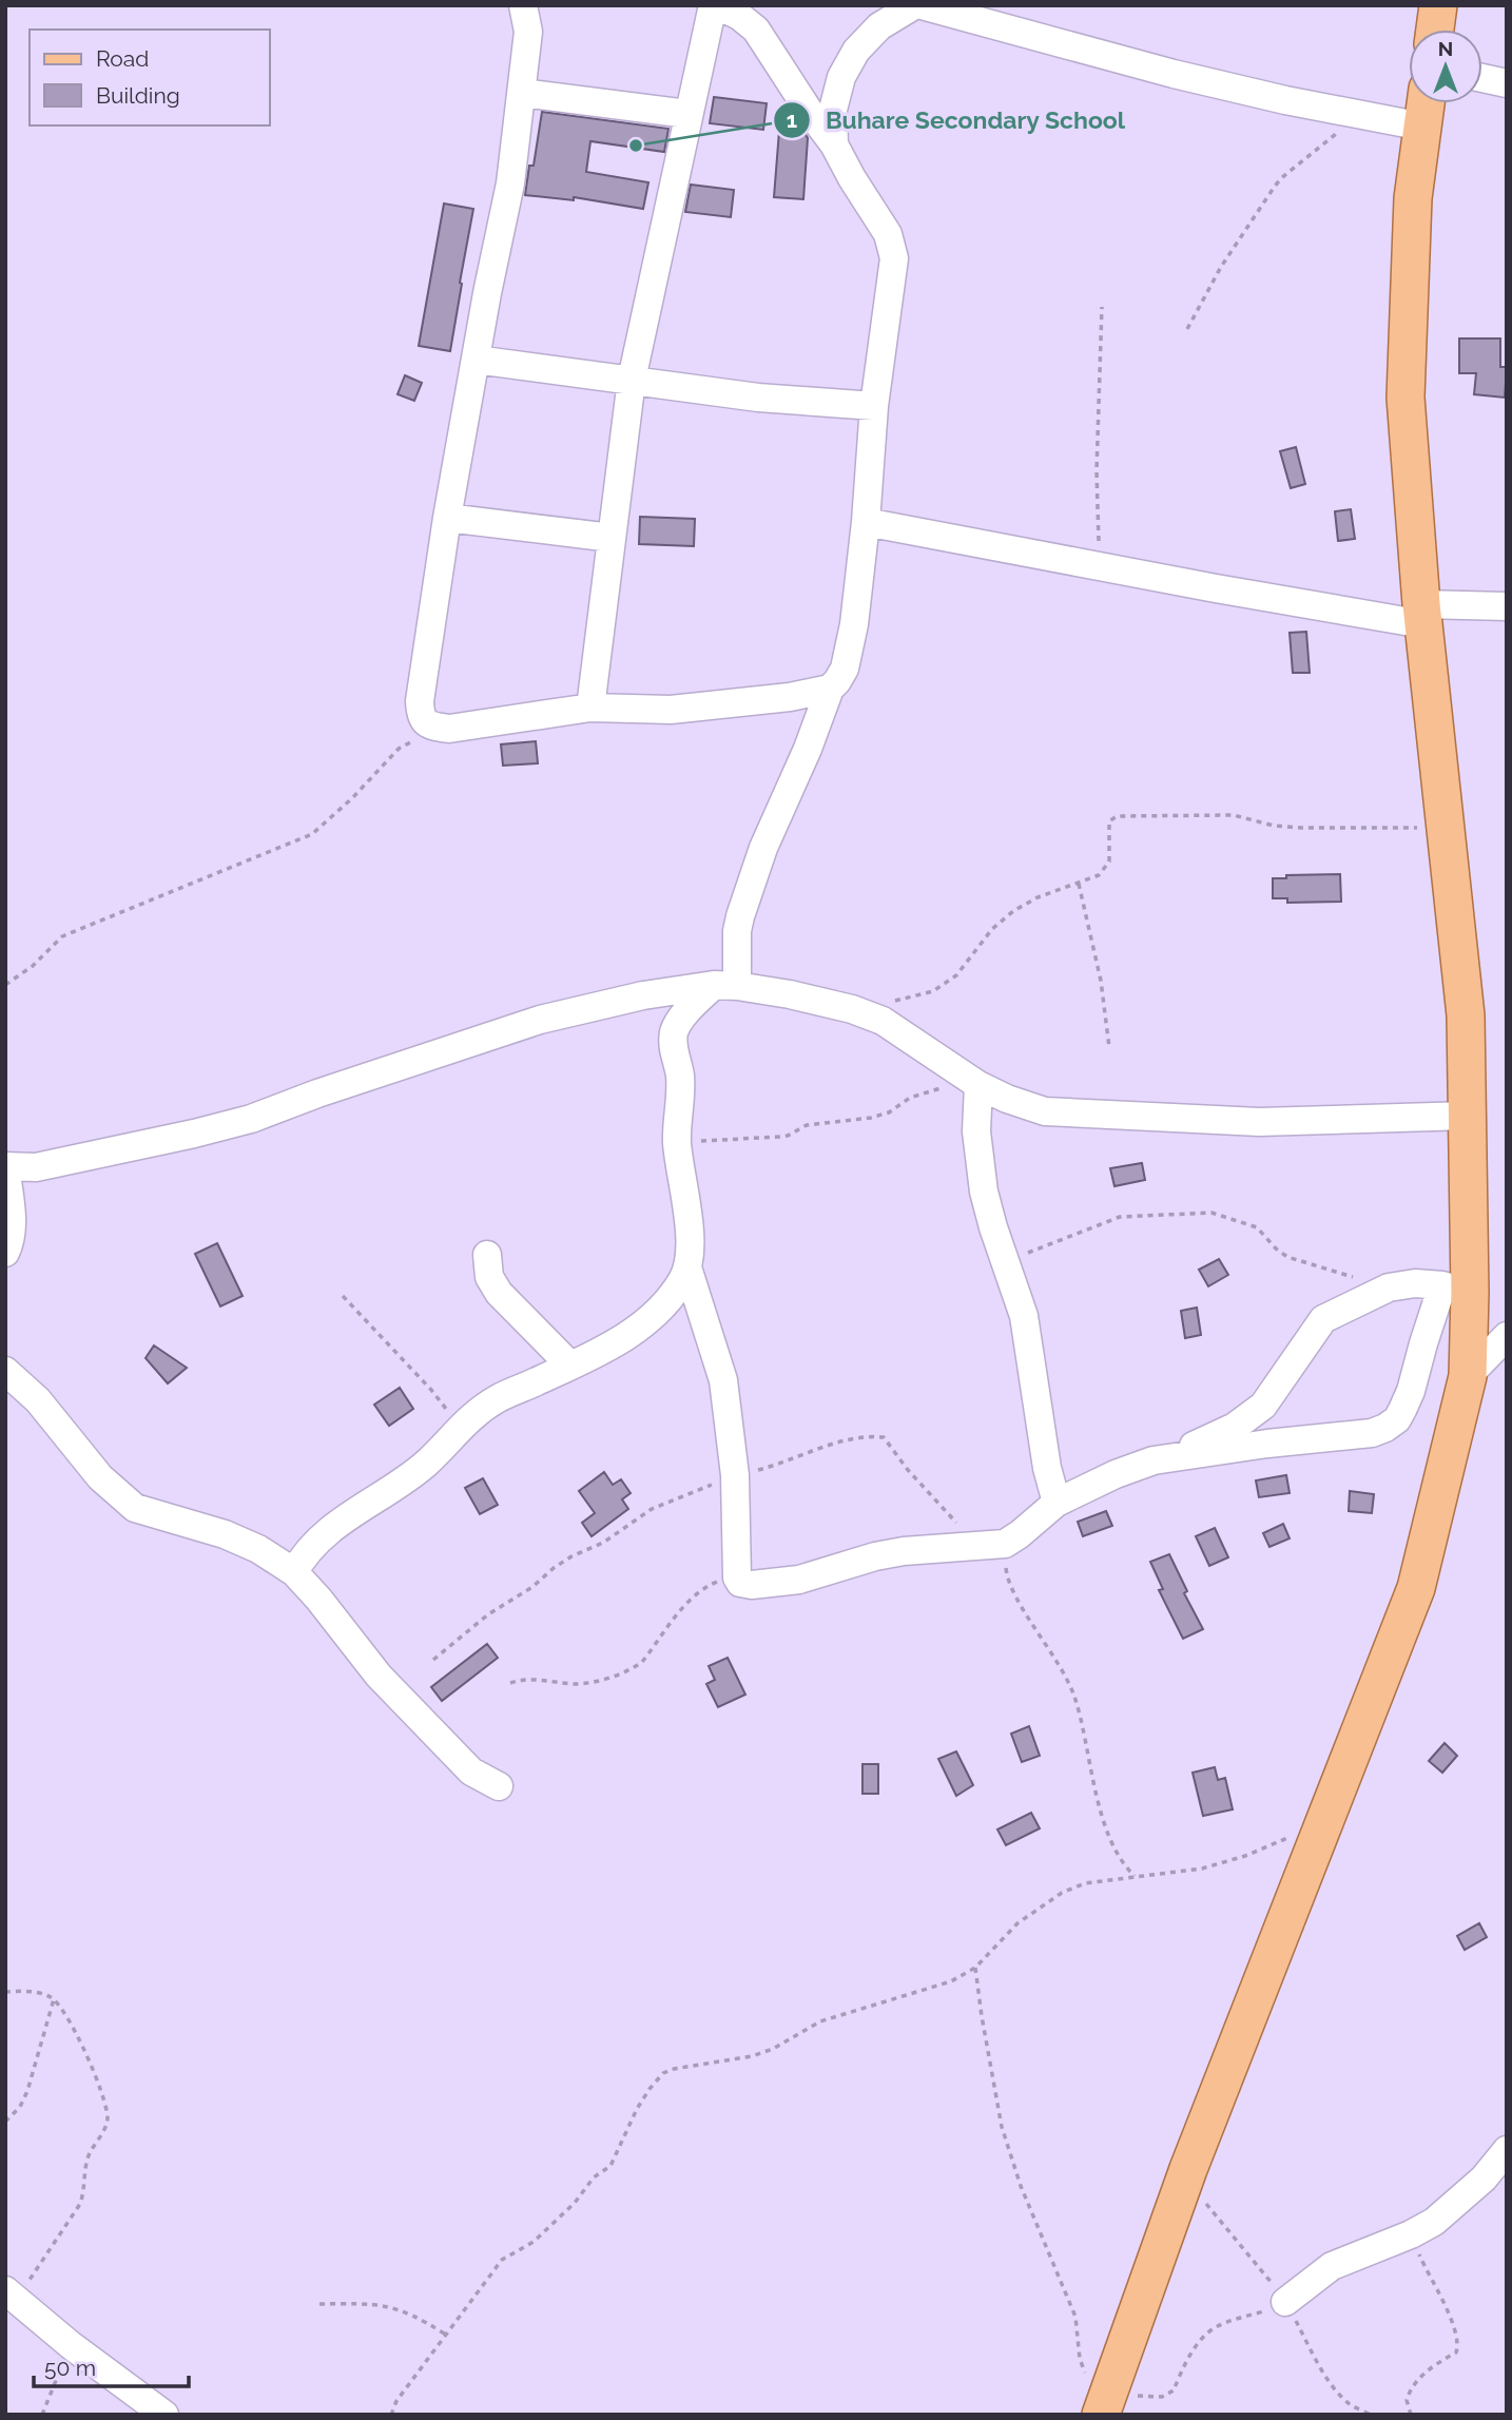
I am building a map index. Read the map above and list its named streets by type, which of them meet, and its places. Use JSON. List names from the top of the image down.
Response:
{
  "places": ["Buhare Secondary School"],
  "legend": ["Road", "Building"],
  "scale_bar": "50 m",
  "north": "top"
}
